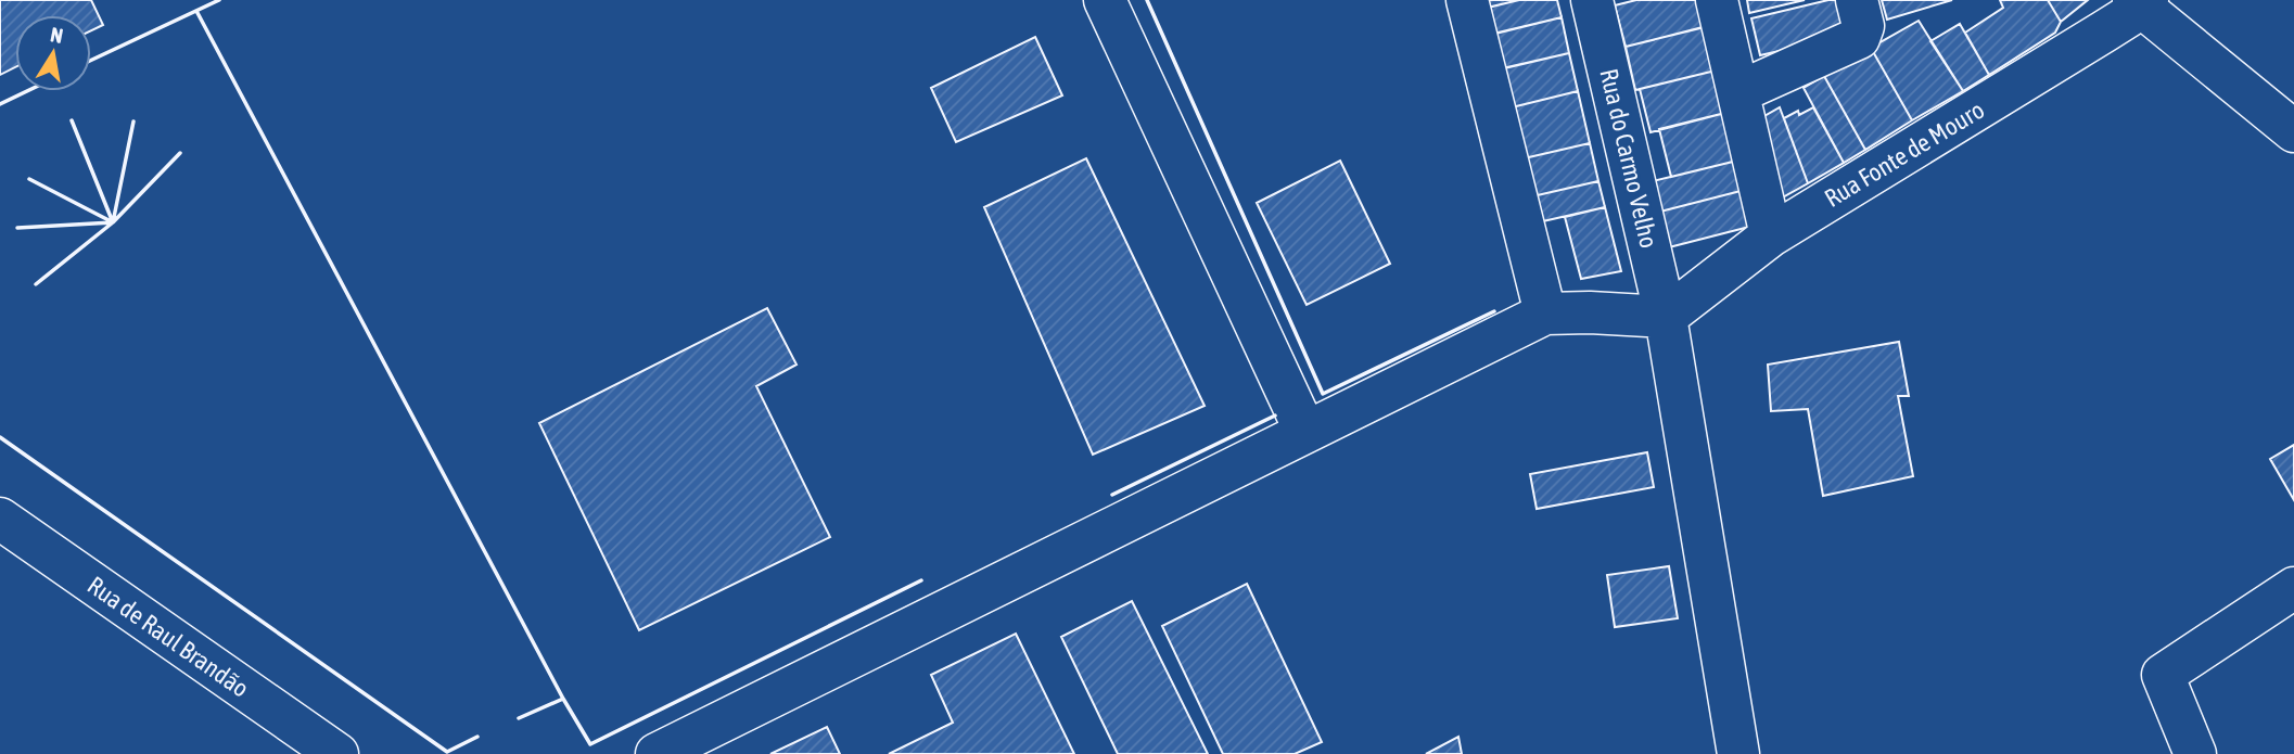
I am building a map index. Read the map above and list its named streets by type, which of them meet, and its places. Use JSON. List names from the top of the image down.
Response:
{
  "streets": {
    "street": ["Rua Fonte de Mouro", "Rua do Carmo Velho", "Rua de Raul Brandão"]
  },
  "crossings": [
    ["Rua Fonte de Mouro", "Rua do Carmo Velho"]
  ],
  "north": "top"
}
